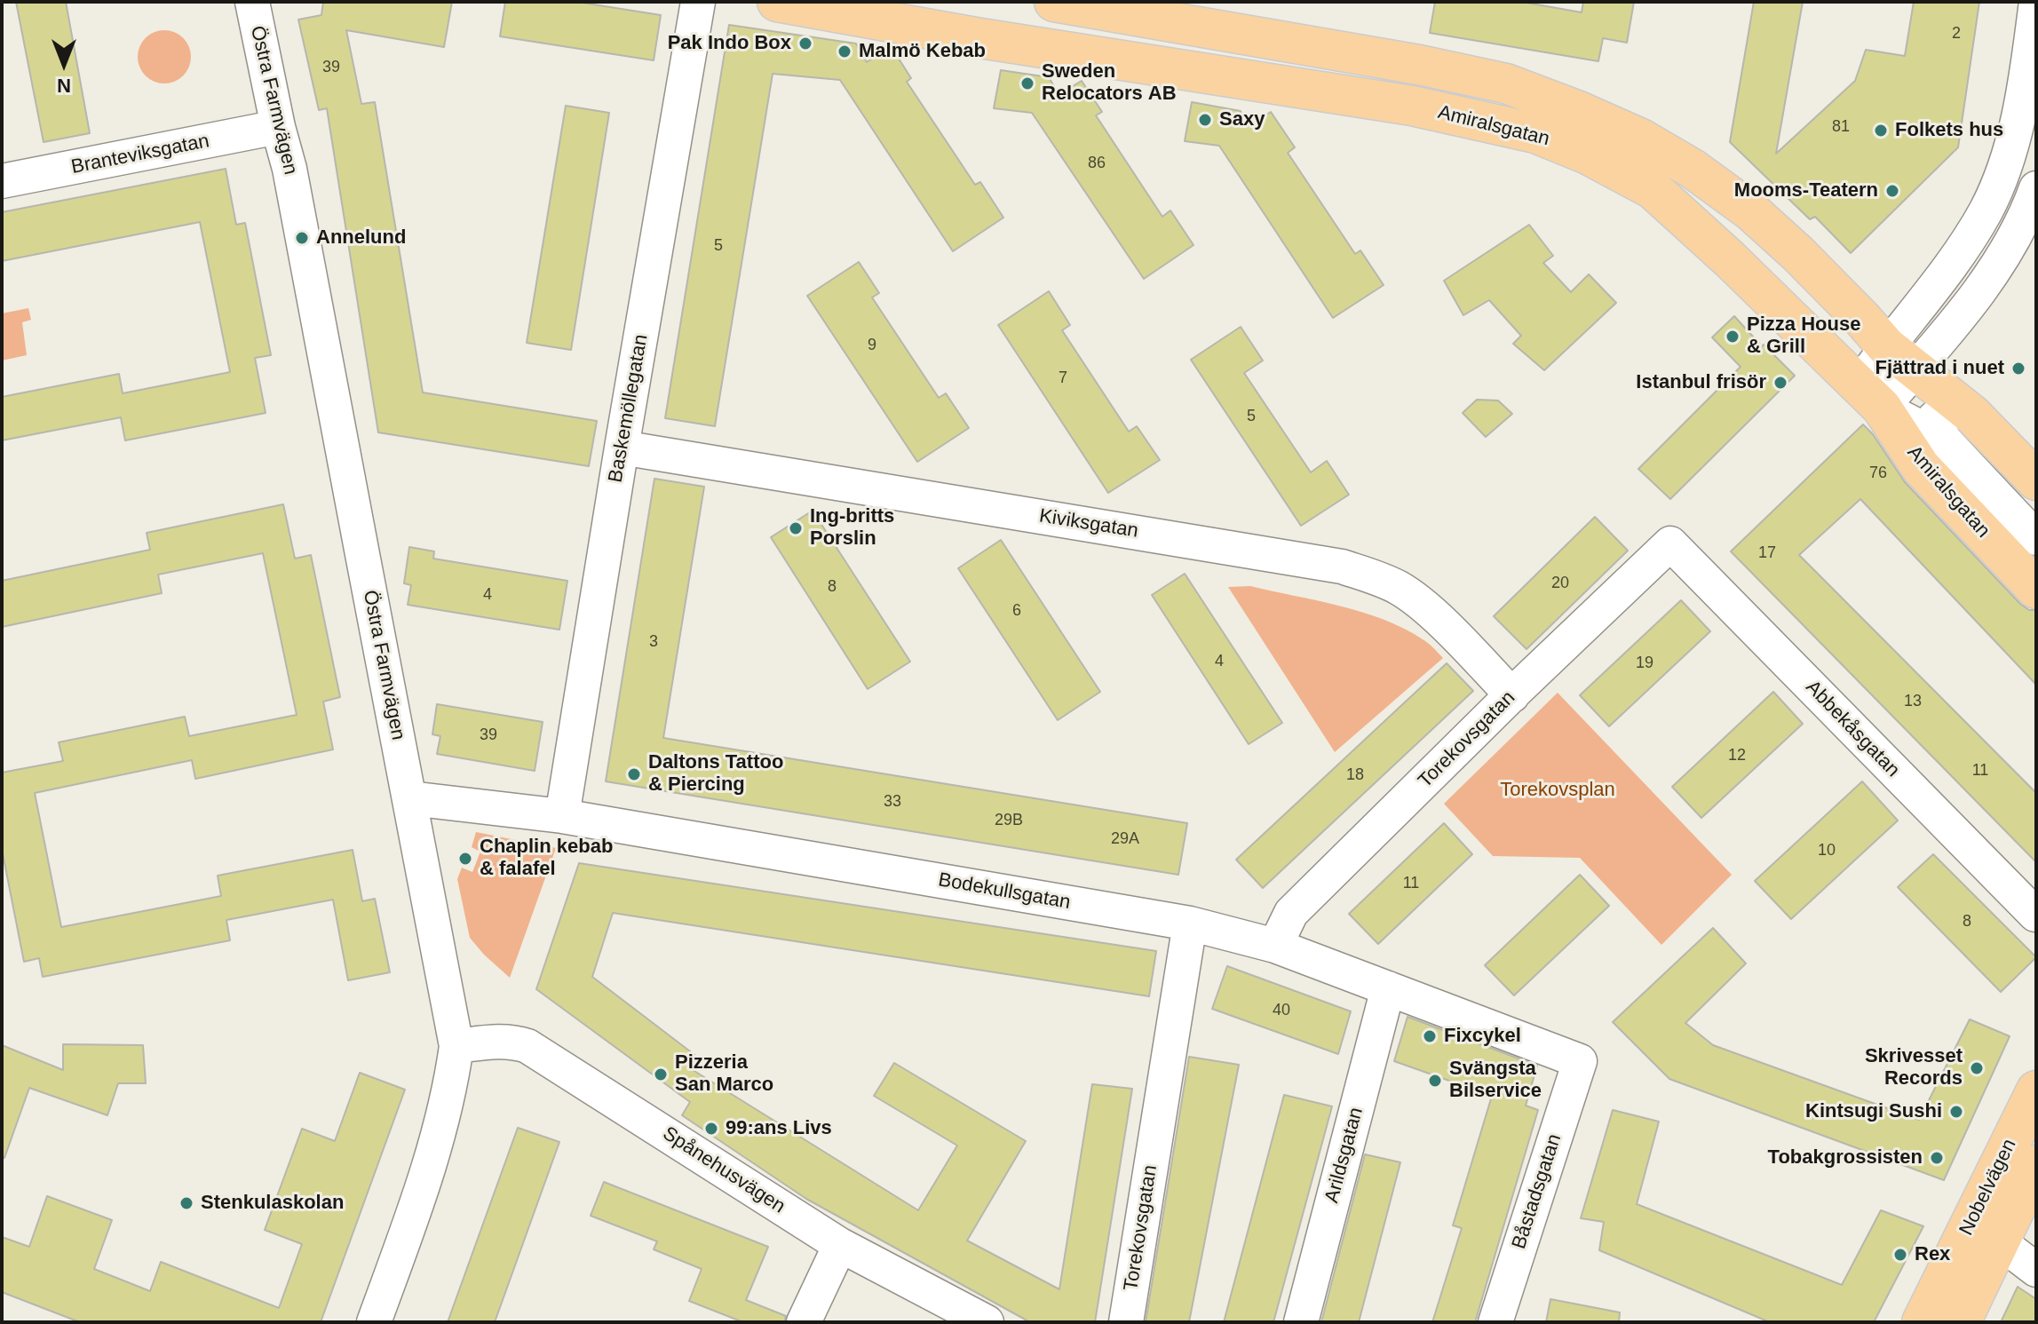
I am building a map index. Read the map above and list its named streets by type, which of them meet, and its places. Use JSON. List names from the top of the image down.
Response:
{
  "streets": {
    "main road": ["Amiralsgatan", "Nobelvägen"],
    "street": [
      "Östra Farmvägen",
      "Branteviksgatan",
      "Baskemöllegatan",
      "Kiviksgatan",
      "Abbekåsgatan",
      "Torekovsgatan",
      "Bodekullsgatan",
      "Arildsgatan",
      "Spånehusvägen",
      "Båstadsgatan"
    ]
  },
  "crossings": [
    ["Östra Farmvägen", "Branteviksgatan"],
    ["Östra Farmvägen", "Bodekullsgatan"],
    ["Östra Farmvägen", "Spånehusvägen"],
    ["Baskemöllegatan", "Kiviksgatan"],
    ["Baskemöllegatan", "Bodekullsgatan"],
    ["Kiviksgatan", "Torekovsgatan"],
    ["Abbekåsgatan", "Torekovsgatan"],
    ["Torekovsgatan", "Bodekullsgatan"],
    ["Bodekullsgatan", "Arildsgatan"],
    ["Bodekullsgatan", "Båstadsgatan"]
  ],
  "parks": ["Torekovsplan"],
  "places": [
    "Pak Indo Box",
    "Malmö Kebab",
    "Sweden Relocators AB",
    "Saxy",
    "Folkets hus",
    "Mooms-Teatern",
    "Annelund",
    "Pizza House & Grill",
    "Fjättrad i nuet",
    "Istanbul frisör",
    "Ing-britts Porslin",
    "Daltons Tattoo & Piercing",
    "Chaplin kebab & falafel",
    "Fixcykel",
    "Skrivesset Records",
    "Pizzeria San Marco",
    "Svängsta Bilservice",
    "Kintsugi Sushi",
    "99:ans Livs",
    "Tobakgrossisten",
    "Stenkulaskolan",
    "Rex"
  ],
  "house_numbers": [
    "2",
    "39",
    "81",
    "86",
    "5",
    "9",
    "7",
    "5",
    "76",
    "17",
    "20",
    "8",
    "4",
    "6",
    "3",
    "4",
    "19",
    "13",
    "39",
    "12",
    "11",
    "18",
    "33",
    "29B",
    "29A",
    "10",
    "11",
    "8",
    "40"
  ],
  "north": "bottom"
}
